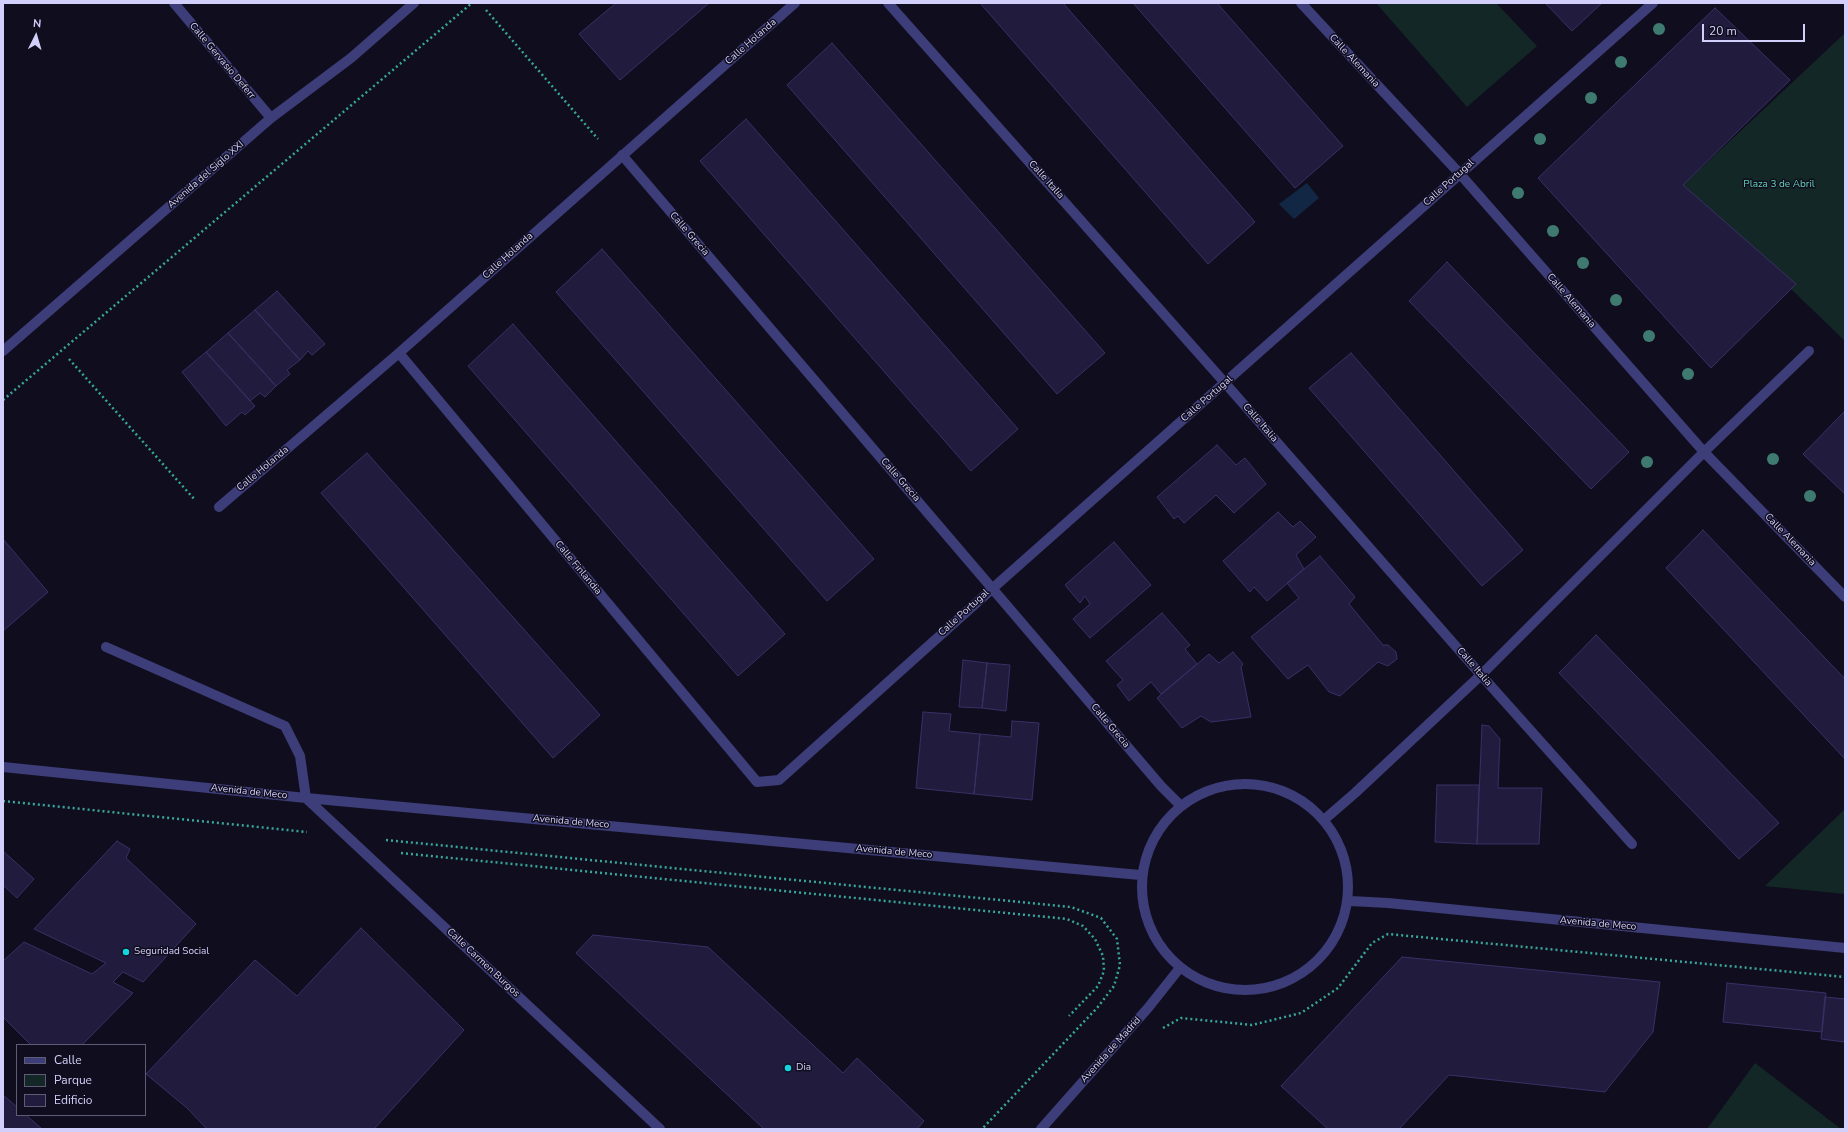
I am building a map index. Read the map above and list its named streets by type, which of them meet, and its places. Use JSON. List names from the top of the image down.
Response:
{
  "streets": {
    "street": [
      "Calle Holanda",
      "Calle Gervasio Deferr",
      "Calle Alemania",
      "Avenida del Siglo XXI",
      "Calle Italia",
      "Calle Portugal",
      "Calle Grecia",
      "Calle Finlandia",
      "Avenida de Meco",
      "Calle Carmen Burgos",
      "Avenida de Madrid"
    ]
  },
  "crossings": [
    ["Calle Holanda", "Calle Grecia"],
    ["Calle Holanda", "Calle Finlandia"],
    ["Calle Gervasio Deferr", "Avenida del Siglo XXI"],
    ["Calle Alemania", "Calle Portugal"],
    ["Calle Italia", "Calle Portugal"],
    ["Calle Portugal", "Calle Grecia"],
    ["Calle Portugal", "Calle Finlandia"],
    ["Avenida de Meco", "Calle Carmen Burgos"]
  ],
  "parks": ["Plaza 3 de Abril"],
  "places": ["Seguridad Social", "Dia"],
  "legend": ["Calle", "Parque", "Edificio"],
  "scale_bar": "20 m",
  "north": "top"
}
